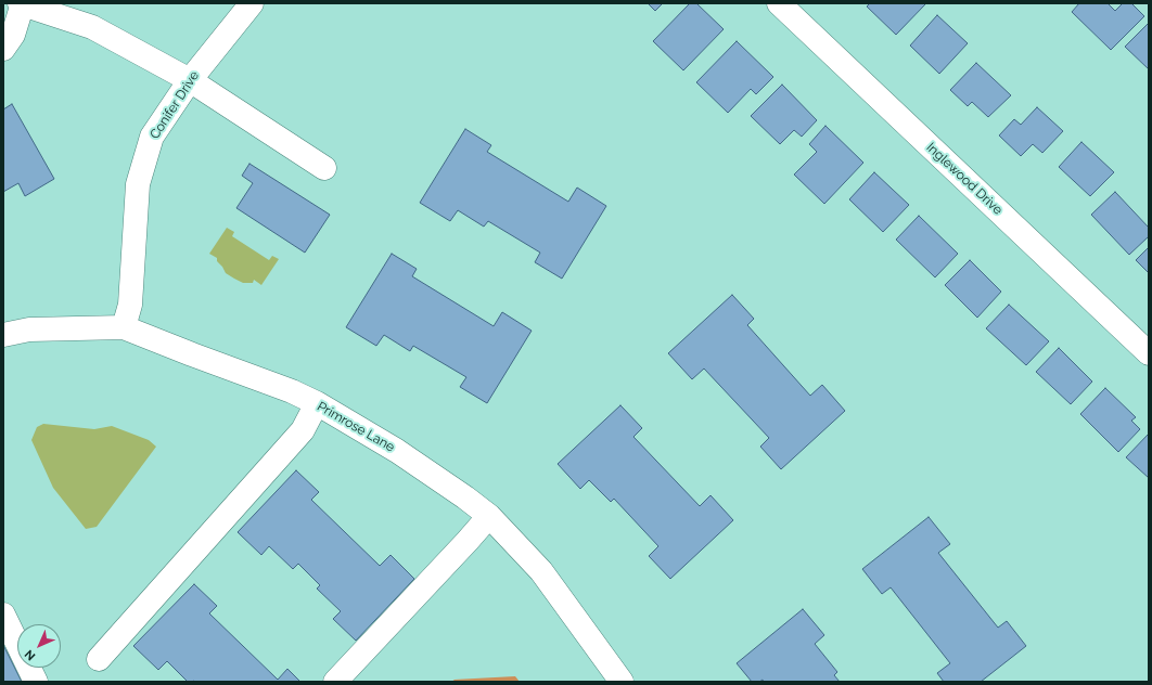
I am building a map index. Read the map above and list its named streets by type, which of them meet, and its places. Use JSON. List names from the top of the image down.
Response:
{
  "streets": {
    "street": ["Conifer Drive", "Inglewood Drive", "Primrose Lane"]
  },
  "crossings": [
    ["Conifer Drive", "Primrose Lane"]
  ],
  "north": "bottom left"
}
